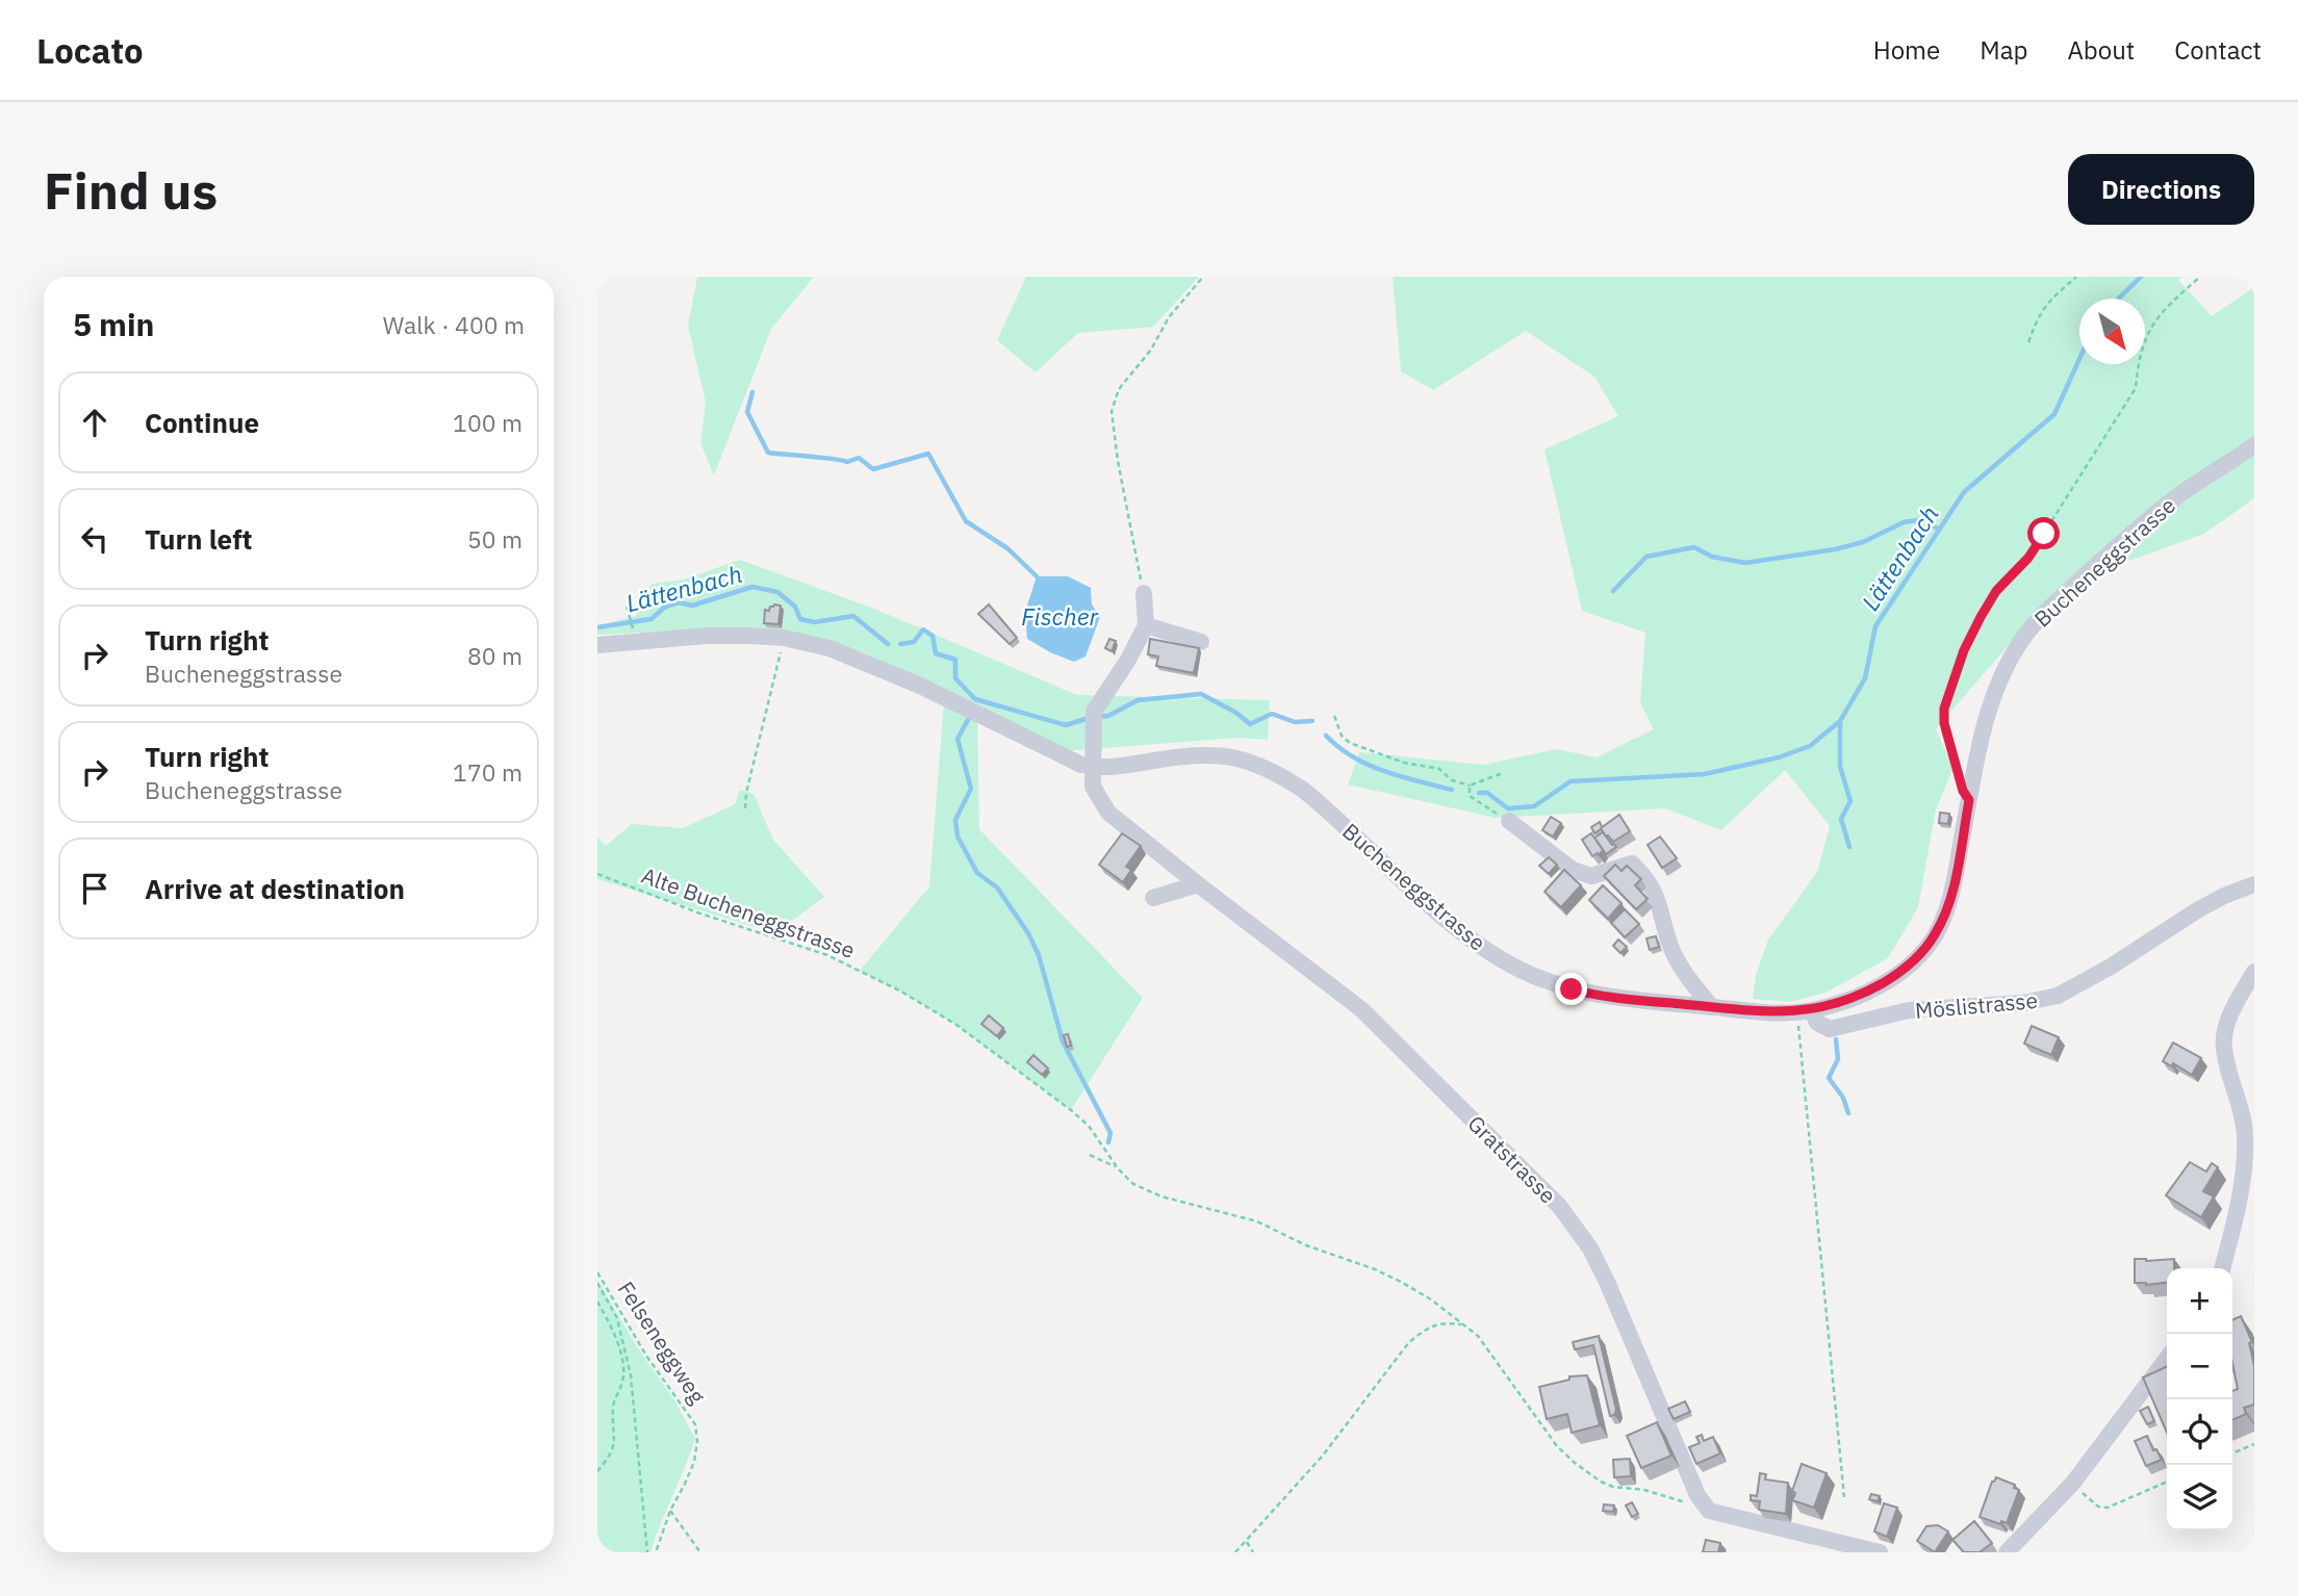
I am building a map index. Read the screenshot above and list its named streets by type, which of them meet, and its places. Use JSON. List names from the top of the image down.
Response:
{
  "streets": {
    "street": ["Bucheneggstrasse", "Möslistrasse", "Gratstrasse"],
    "path": ["Alte Bucheneggstrasse", "Felseneggweg"]
  },
  "crossings": [
    ["Bucheneggstrasse", "Möslistrasse"],
    ["Bucheneggstrasse", "Gratstrasse"],
    ["Alte Bucheneggstrasse", "Gratstrasse"]
  ],
  "water": ["Lättenbach", "Fischer"],
  "north": "bottom right",
  "page": {
    "header": "Locato",
    "nav": [
      "Home",
      "Map",
      "About",
      "Contact"
    ],
    "buttons": "Directions",
    "title": "Find us",
    "heading": ["5 min", "Walk · 400 m"],
    "list": [
      ["Continue", "100 m"],
      ["Turn left", "50 m"],
      ["Turn right", "Bucheneggstrasse", "80 m"],
      ["Turn right", "Bucheneggstrasse", "170 m"],
      "Arrive at destination"
    ],
    "map_buttons": ["+", "−"]
  }
}
